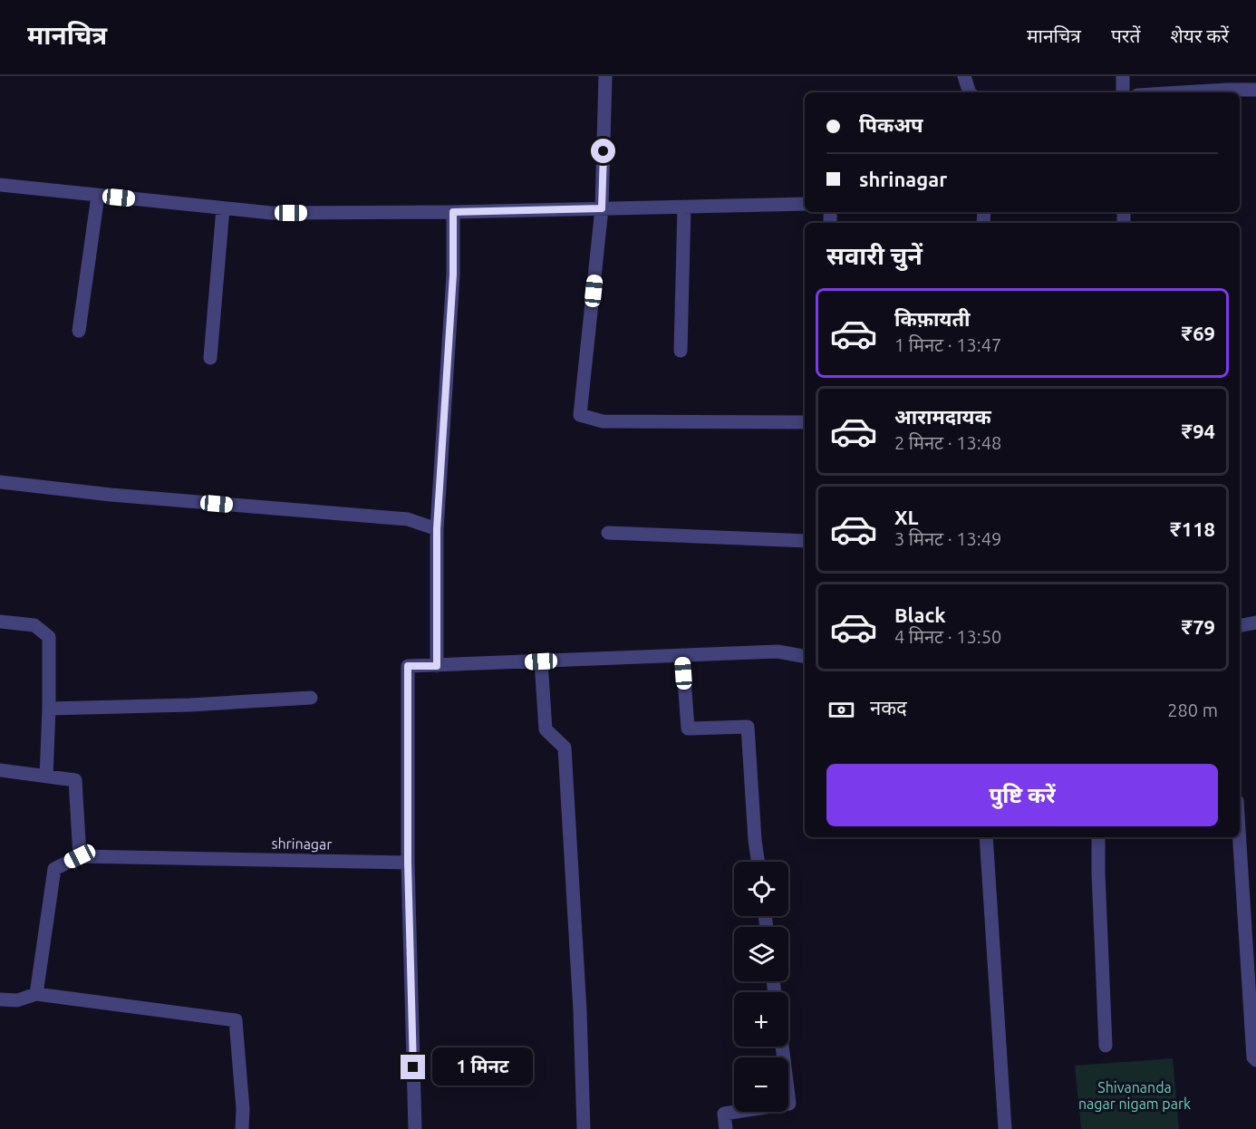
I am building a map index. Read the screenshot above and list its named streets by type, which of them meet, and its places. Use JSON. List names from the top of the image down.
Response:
{
  "streets": {
    "street": ["shrinagar"]
  },
  "parks": ["Shivananda nagar nigam park"],
  "page": {
    "header": "मानचित्र",
    "nav": ["मानचित्र", "परतें", "शेयर करें"],
    "banner": ["पिकअप", "shrinagar"],
    "heading": "सवारी चुनें",
    "list": [
      {
        "name": "किफ़ायती",
        "note": "1 मिनट · 13:47",
        "value": "₹69"
      },
      {
        "name": "आरामदायक",
        "note": "2 मिनट · 13:48",
        "value": "₹94"
      },
      {
        "name": "XL",
        "note": "3 मिनट · 13:49",
        "value": "₹118"
      },
      {
        "name": "Black",
        "note": "4 मिनट · 13:50",
        "value": "₹79"
      }
    ],
    "pay": ["नकद", "280 m"],
    "buttons": "पुष्टि करें",
    "map_buttons": ["+", "−"],
    "bubble": "1 मिनट"
  }
}
